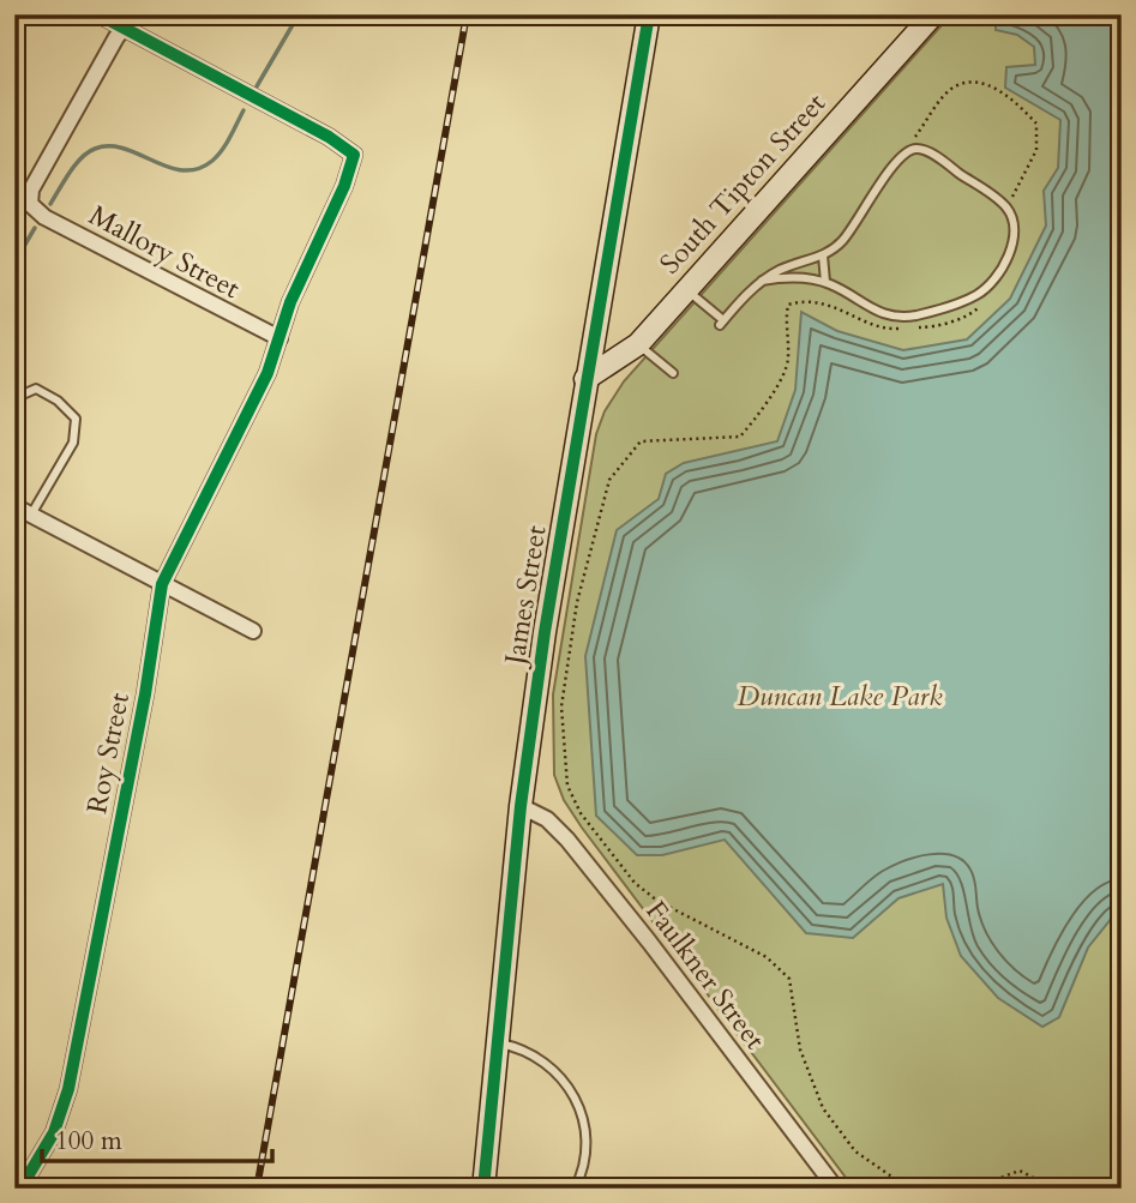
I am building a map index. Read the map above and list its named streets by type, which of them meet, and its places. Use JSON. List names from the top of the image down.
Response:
{
  "streets": {
    "street": [
      "South Tipton Street",
      "Mallory Street",
      "James Street",
      "Roy Street",
      "Faulkner Street"
    ]
  },
  "crossings": [
    ["South Tipton Street", "James Street"],
    ["Mallory Street", "Roy Street"],
    ["James Street", "Faulkner Street"]
  ],
  "parks": ["Duncan Lake Park"],
  "scale_bar": "100 m"
}
